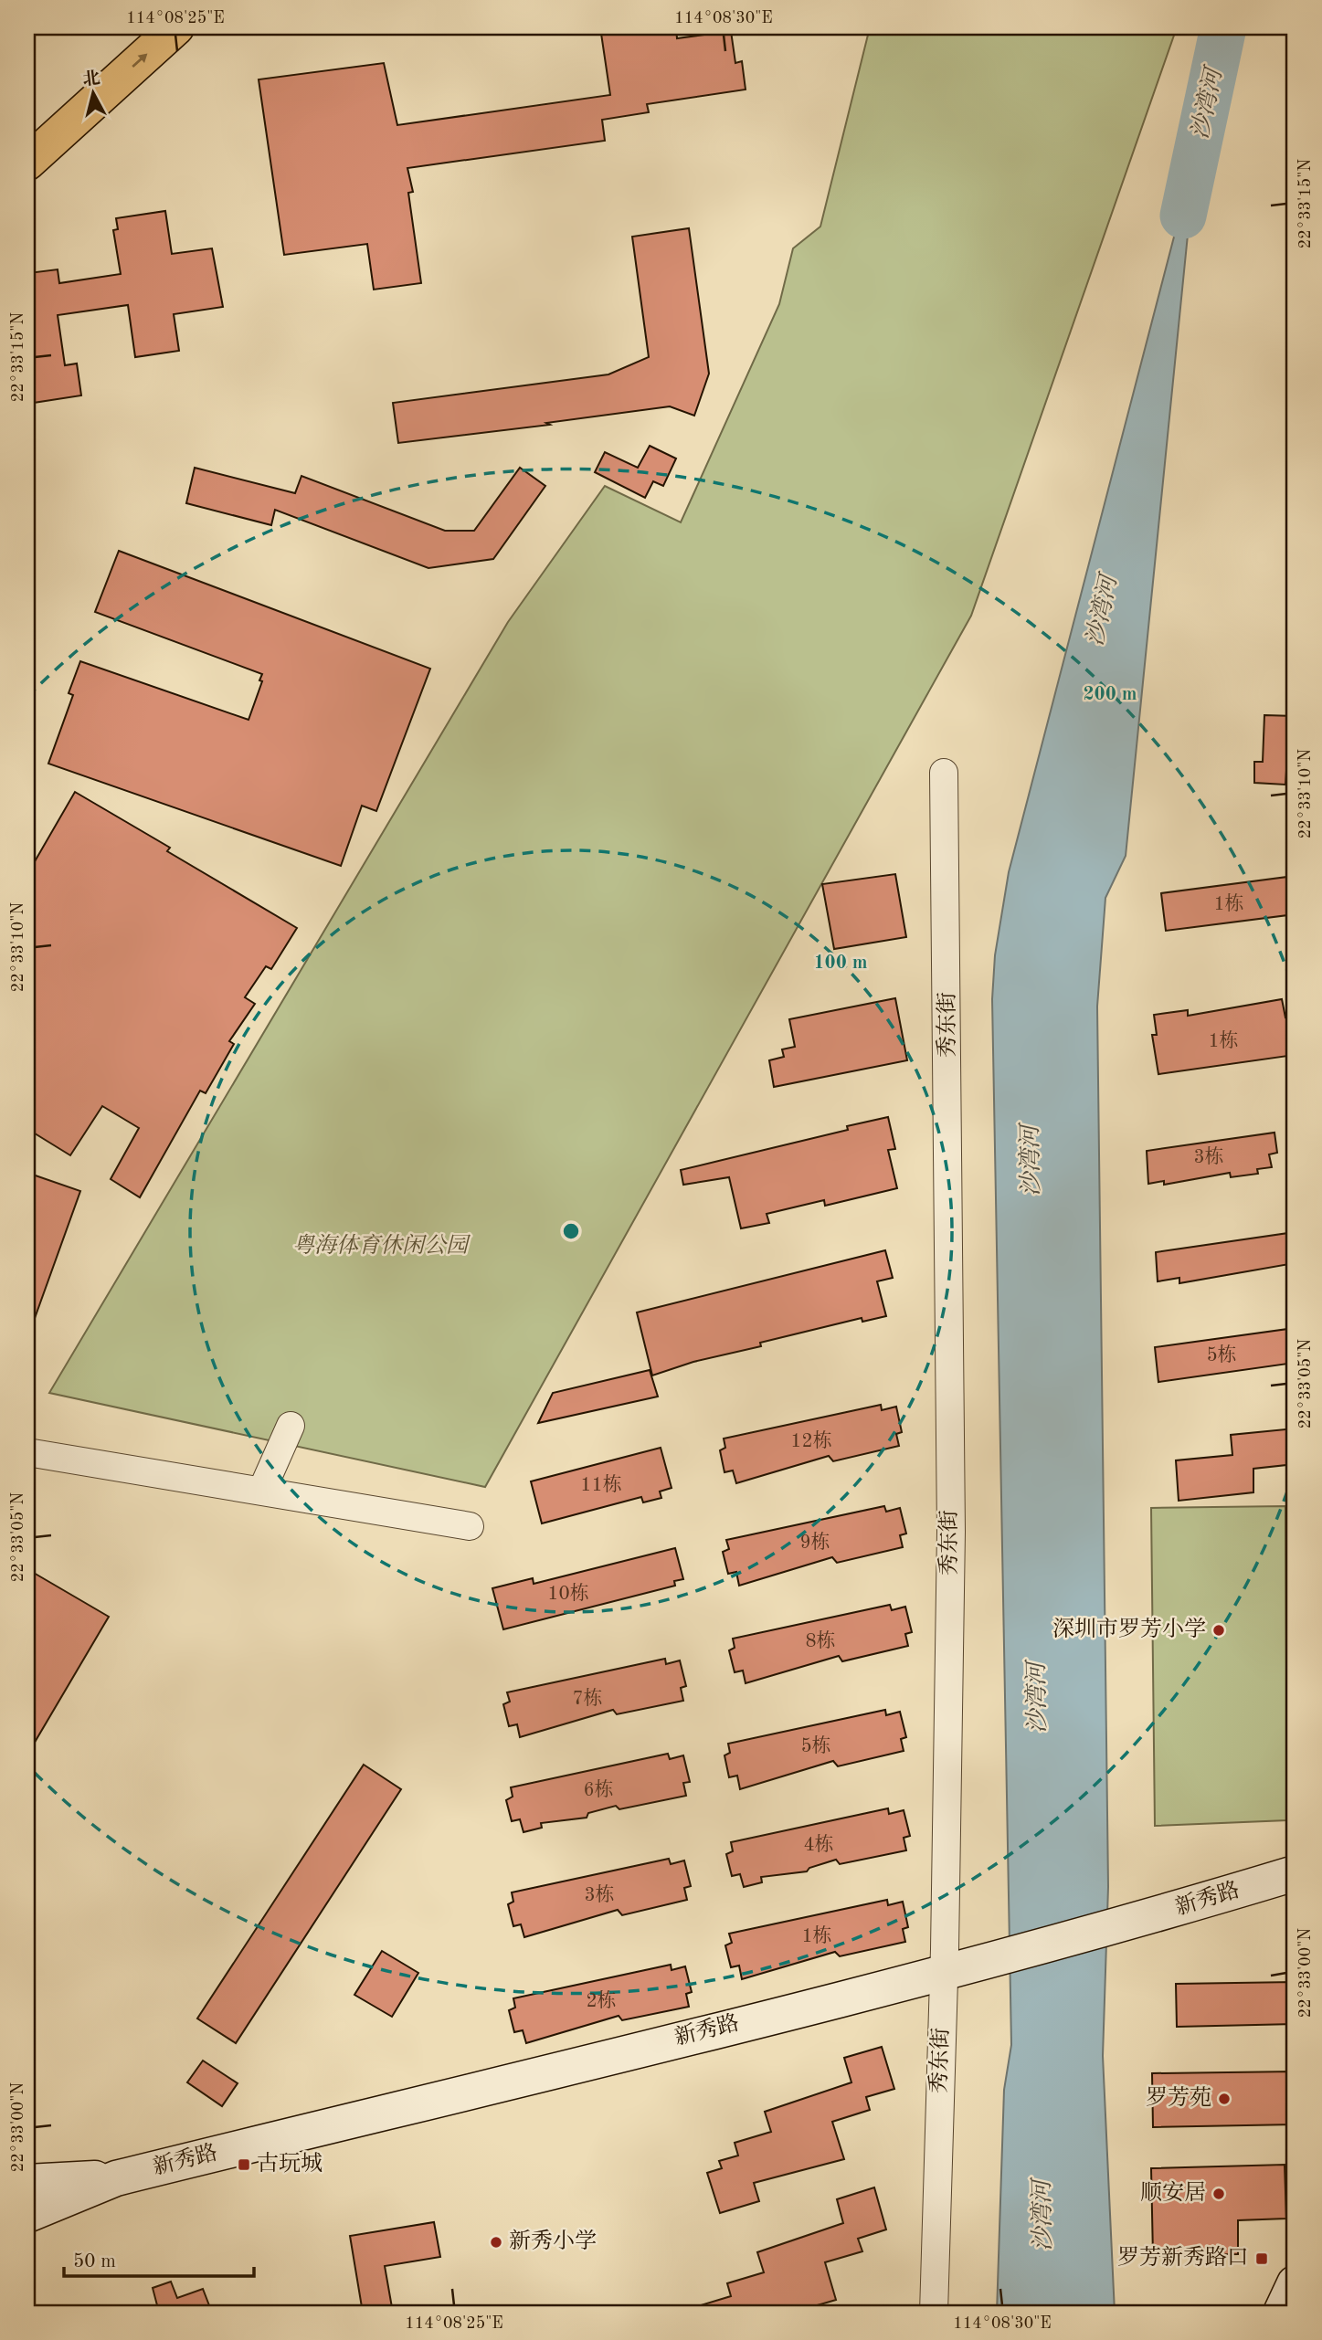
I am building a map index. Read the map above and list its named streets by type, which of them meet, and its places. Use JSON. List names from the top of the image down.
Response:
{
  "streets": {
    "main road": ["新秀路"],
    "street": ["秀东街"]
  },
  "crossings": [
    ["秀东街", "新秀路"]
  ],
  "water": ["沙湾河"],
  "parks": ["粤海体育休闲公园"],
  "places": {
    "other": [
      "深圳市罗芳小学",
      "罗芳苑",
      "顺安居",
      "新秀小学"
    ],
    "transit": ["古玩城", "罗芳新秀路口"]
  },
  "house_numbers": [
    "1栋",
    "1栋",
    "3栋",
    "5栋",
    "12栋",
    "11栋",
    "9栋",
    "10栋",
    "8栋",
    "7栋",
    "5栋",
    "6栋",
    "4栋",
    "3栋",
    "1栋",
    "2栋"
  ],
  "scale_bar": "50 m",
  "north": "top",
  "coordinates": [
    "114°08'25\"E",
    "114°08'30\"E",
    "22°33'15\"N",
    "22°33'10\"N",
    "22°33'05\"N",
    "22°33'00\"N"
  ],
  "rings": ["200 m", "100 m"]
}
